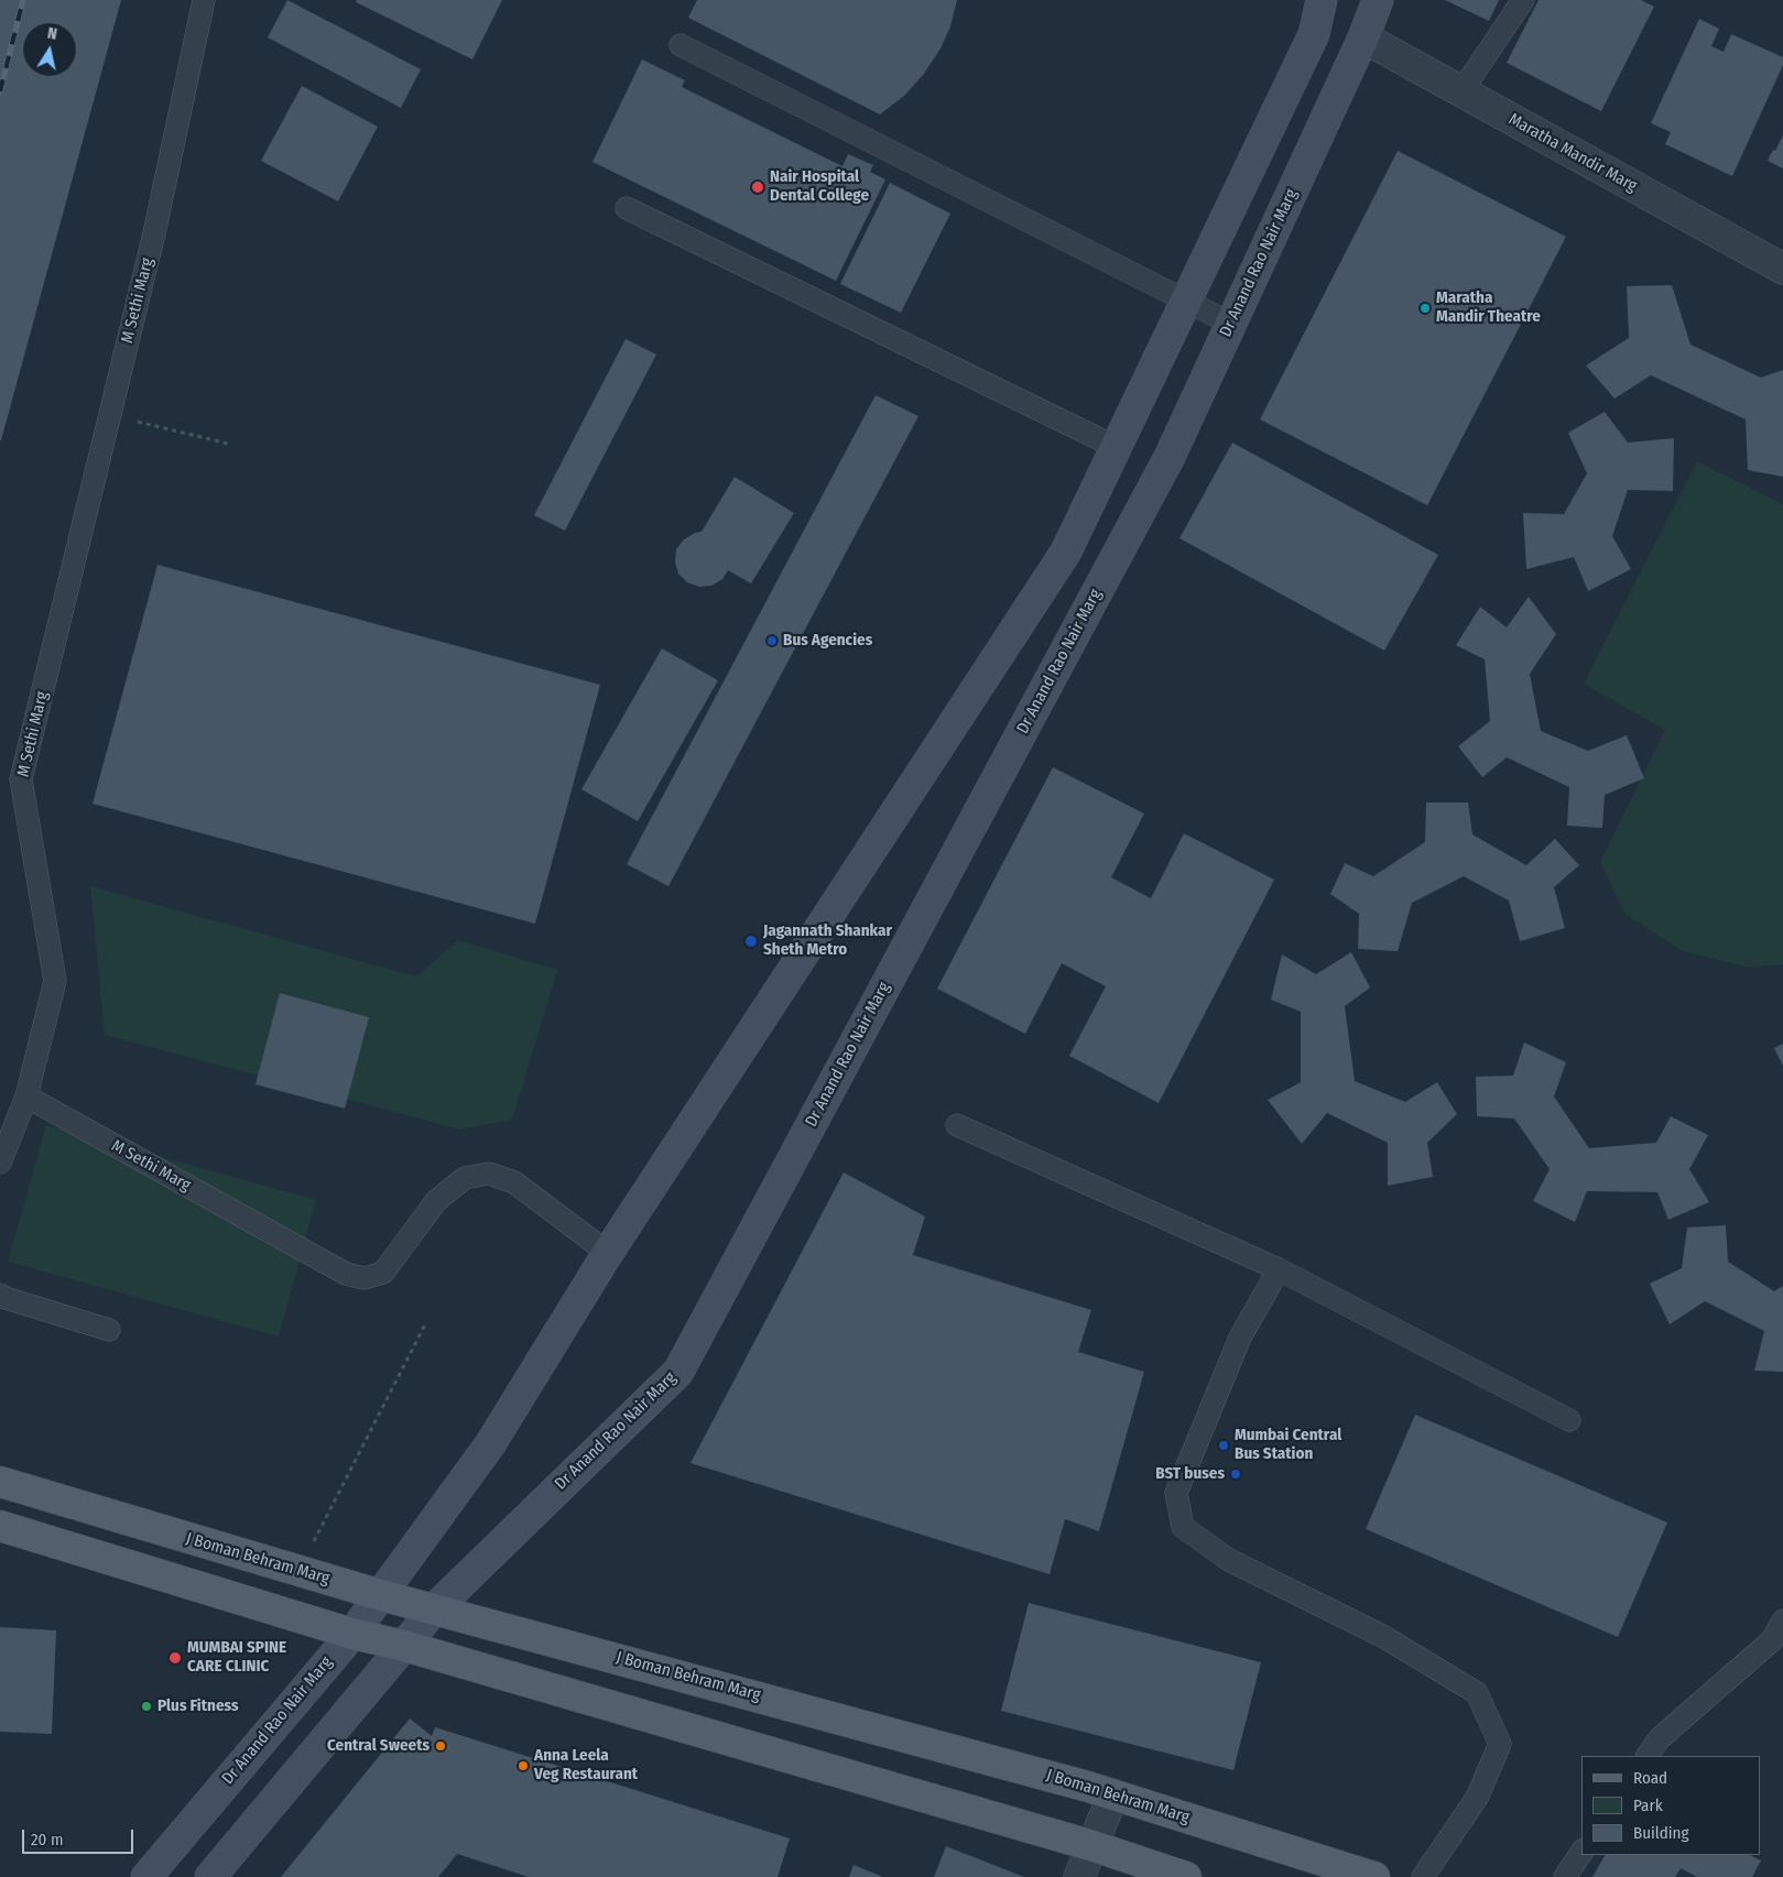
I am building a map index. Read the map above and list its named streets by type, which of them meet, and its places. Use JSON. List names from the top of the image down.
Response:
{
  "streets": {
    "main road": ["Dr Anand Rao Nair Marg", "J Boman Behram Marg"],
    "street": ["Maratha Mandir Marg"],
    "lane": ["M Sethi Marg"]
  },
  "crossings": [
    ["Maratha Mandir Marg", "Dr Anand Rao Nair Marg"],
    ["Dr Anand Rao Nair Marg", "M Sethi Marg"],
    ["Dr Anand Rao Nair Marg", "J Boman Behram Marg"]
  ],
  "places": [
    "Nair Hospital Dental College",
    "Maratha Mandir Theatre",
    "Bus Agencies",
    "Jagannath Shankar Sheth Metro",
    "Mumbai Central Bus Station",
    "BST buses",
    "MUMBAI SPINE CARE CLINIC",
    "Plus Fitness",
    "Central Sweets",
    "Anna Leela Veg Restaurant"
  ],
  "legend": ["Road", "Park", "Building"],
  "scale_bar": "20 m",
  "north": "top"
}
